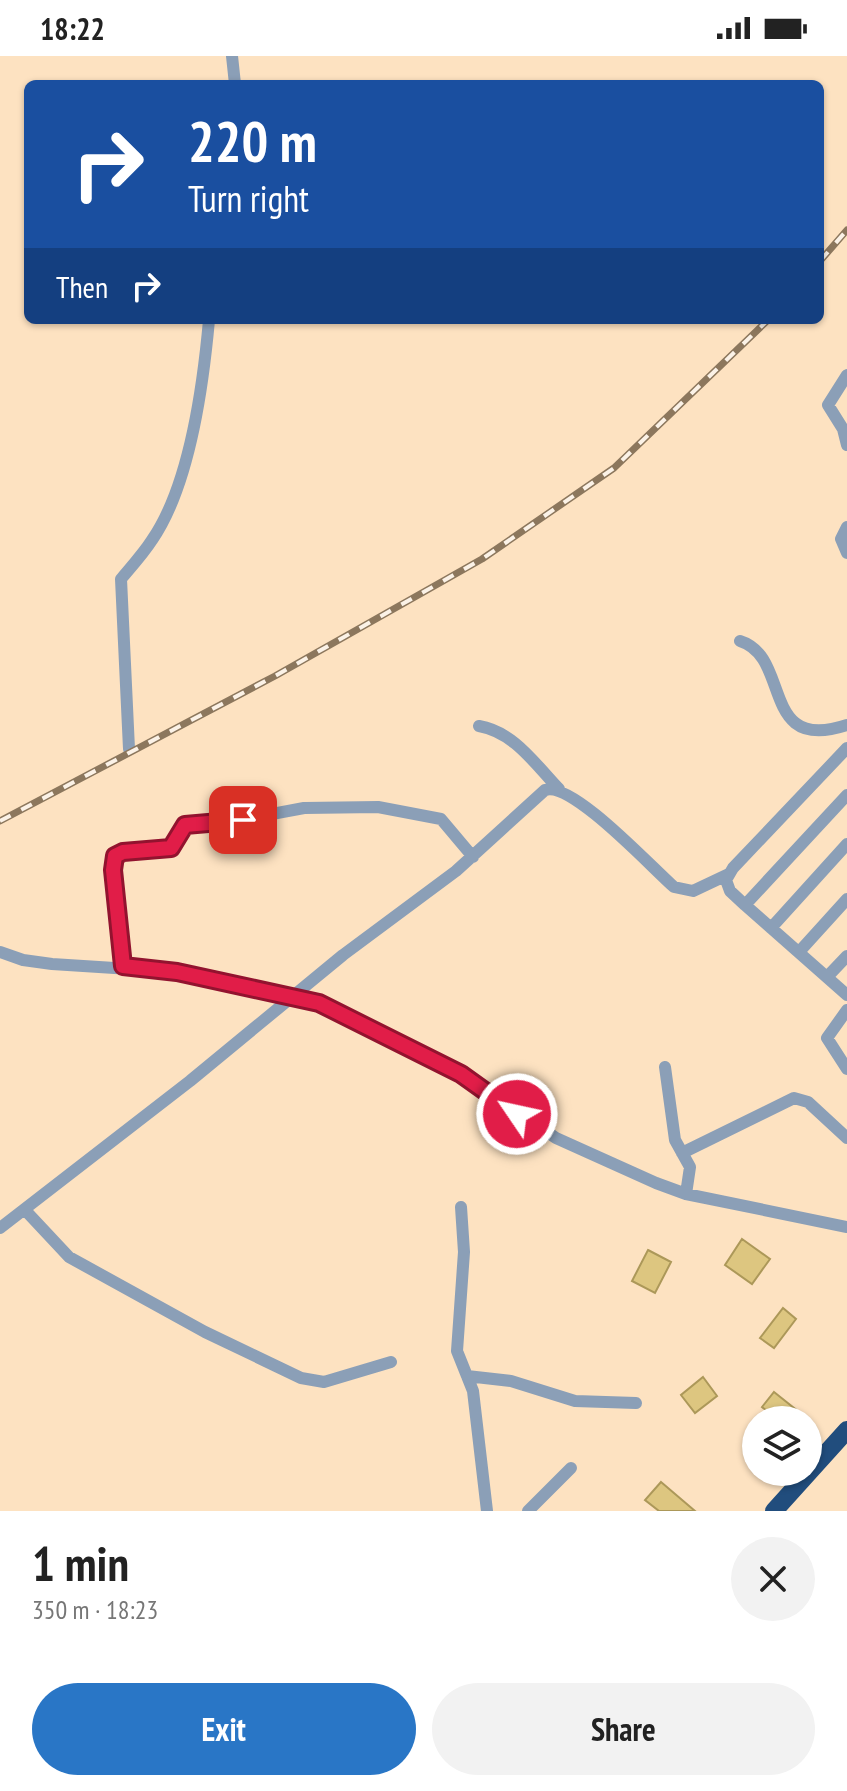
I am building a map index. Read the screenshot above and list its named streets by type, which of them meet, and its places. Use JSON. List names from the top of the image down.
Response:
{
  "page": {
    "status": "18:22",
    "turn": ["220 m", "Turn right"],
    "then": "Then",
    "heading": ["1 min", "350 m · 18:23"],
    "buttons": ["Exit", "Share"]
  }
}
